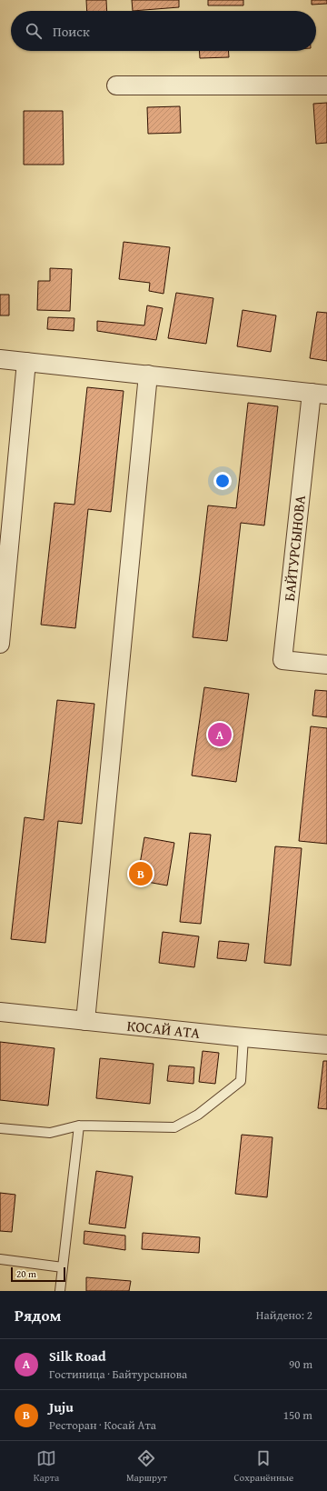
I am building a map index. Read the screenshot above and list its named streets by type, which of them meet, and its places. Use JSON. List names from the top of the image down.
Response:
{
  "streets": {
    "street": ["БАЙТУРСЫНОВА", "КОСАЙ АТА"]
  },
  "scale_bar": "20 m",
  "page": {
    "search": "Поиск",
    "pins": ["A", "B"],
    "scale": "20 m",
    "heading": ["Рядом", "Найдено: 2"],
    "list": [
      {
        "mark": "A",
        "name": "Silk Road",
        "note": "Гостиница · Байтурсынова",
        "value": "90 m"
      },
      {
        "mark": "B",
        "name": "Juju",
        "note": "Ресторан · Косай Ата",
        "value": "150 m"
      }
    ],
    "nav": ["Карта", "Маршрут", "Сохранённые"]
  }
}
